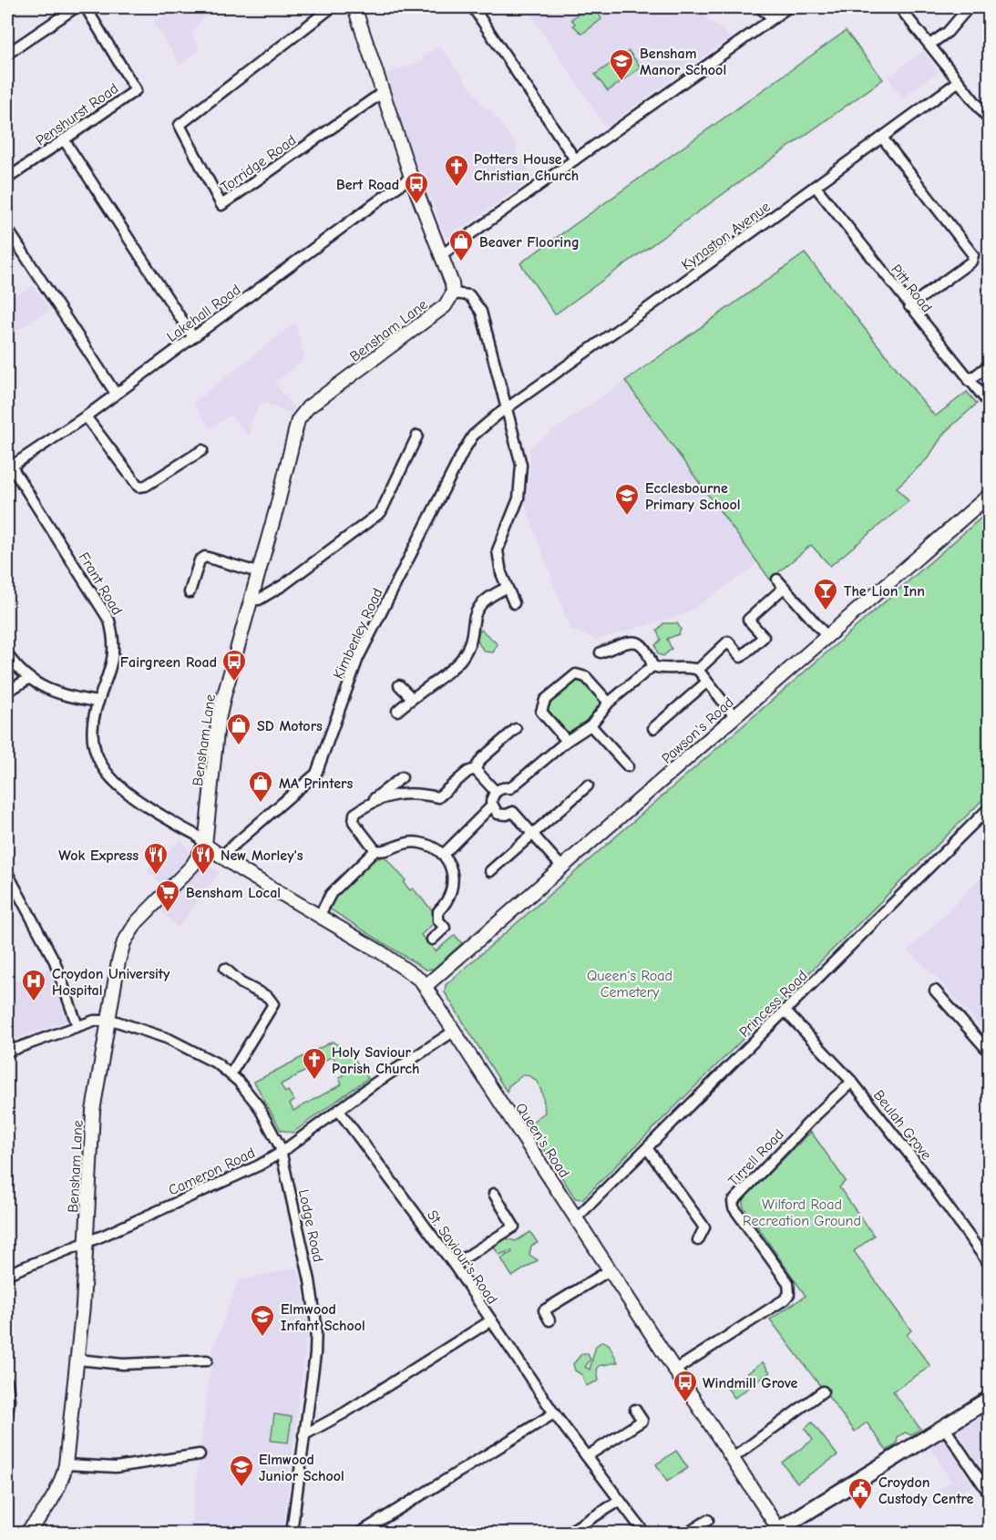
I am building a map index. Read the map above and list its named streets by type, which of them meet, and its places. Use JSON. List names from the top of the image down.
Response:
{
  "streets": {
    "street": [
      "Penshurst Road",
      "Torridge Road",
      "Kynaston Avenue",
      "Pitt Road",
      "Lakehall Road",
      "Bensham Lane",
      "Frant Road",
      "Kimberley Road",
      "Pawson's Road",
      "Princess Road",
      "Beulah Grove",
      "Queen's Road",
      "Tirrell Road",
      "Cameron Road",
      "Lodge Road",
      "St. Saviour's Road"
    ]
  },
  "crossings": [
    ["Kynaston Avenue", "Pitt Road"],
    ["Kynaston Avenue", "Kimberley Road"],
    ["Lakehall Road", "Frant Road"],
    ["Bensham Lane", "Frant Road"],
    ["Bensham Lane", "Queen's Road"],
    ["Bensham Lane", "Cameron Road"],
    ["Bensham Lane", "Lodge Road"],
    ["Frant Road", "Queen's Road"],
    ["Kimberley Road", "Queen's Road"],
    ["Pawson's Road", "Queen's Road"],
    ["Princess Road", "Beulah Grove"],
    ["Princess Road", "Queen's Road"],
    ["Beulah Grove", "Tirrell Road"],
    ["Queen's Road", "Tirrell Road"],
    ["Cameron Road", "Lodge Road"],
    ["Cameron Road", "St. Saviour's Road"]
  ],
  "parks": ["Queen's Road Cemetery", "Wilford Road Recreation Ground"],
  "places": {
    "school or university": [
      "Bensham Manor School",
      "Ecclesbourne Primary School",
      "Elmwood Infant School",
      "Elmwood Junior School"
    ],
    "church": ["Potters House Christian Church", "Holy Saviour Parish Church"],
    "bus stop": ["Bert Road", "Fairgreen Road", "Windmill Grove"],
    "shop": ["Beaver Flooring", "SD Motors", "MA Printers"],
    "bar": ["The Lion Inn"],
    "restaurant": ["Wok Express", "New Morley's"],
    "supermarket": ["Bensham Local"],
    "hospital": ["Croydon University Hospital"],
    "public building": ["Croydon Custody Centre"]
  }
}
